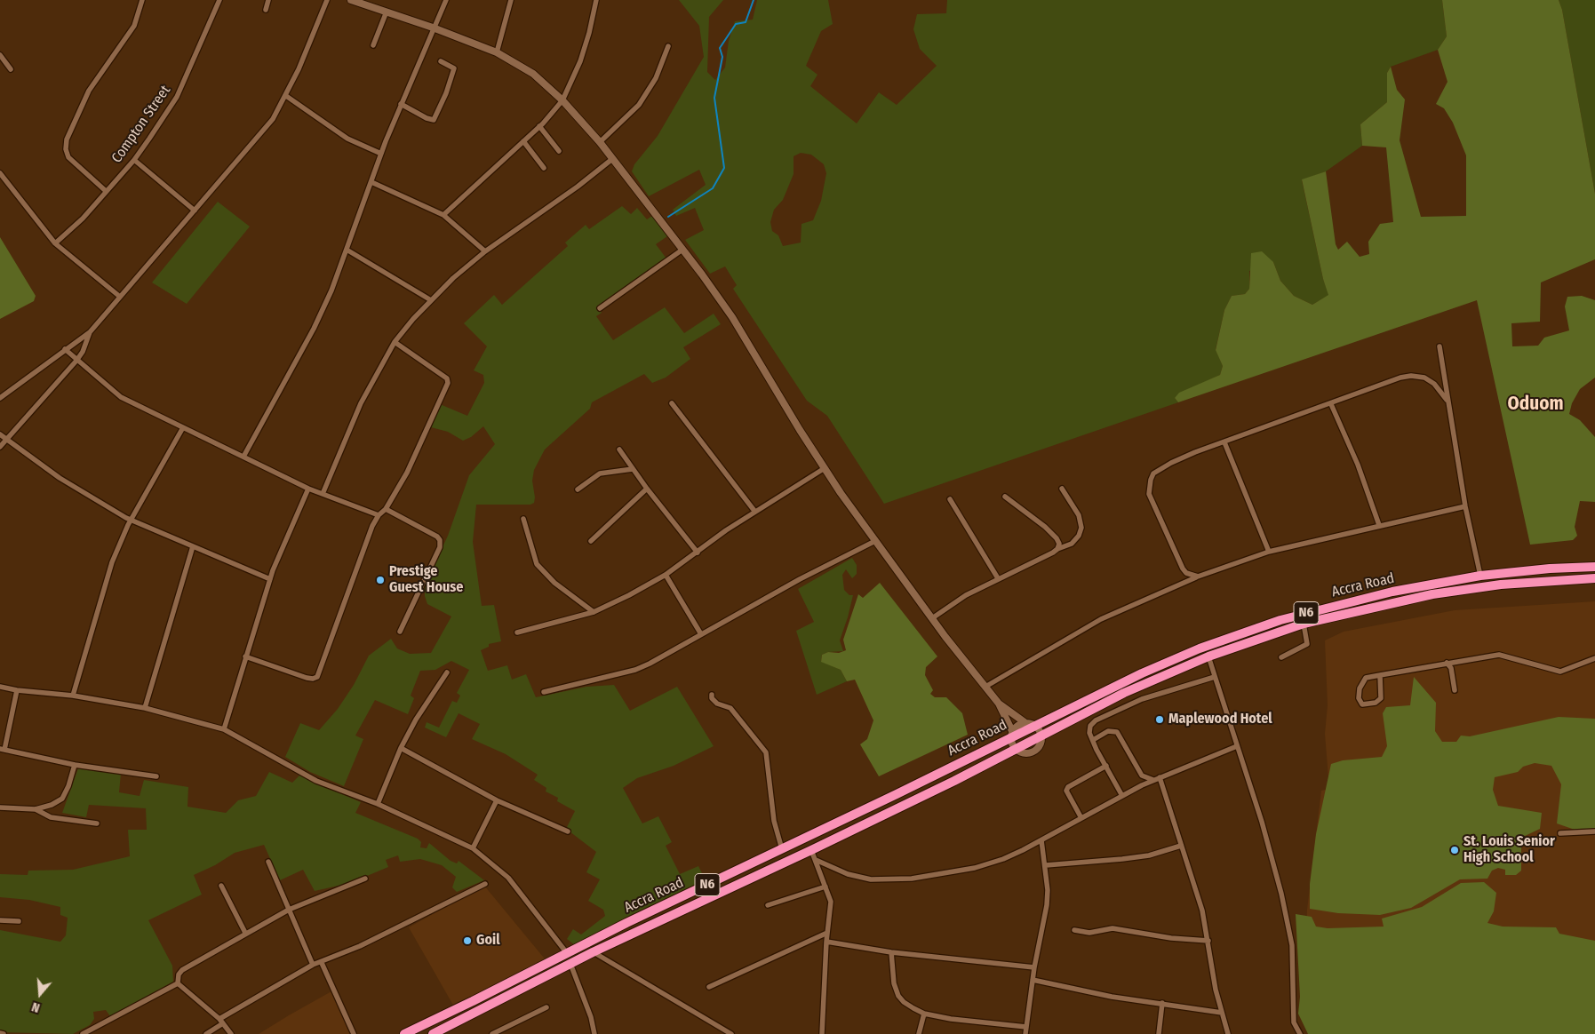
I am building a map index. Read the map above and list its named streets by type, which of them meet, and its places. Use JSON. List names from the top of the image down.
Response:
{
  "streets": {
    "highway": ["Accra Road", "N6"],
    "street": ["Compton Street"]
  },
  "districts": ["Oduom"],
  "places": [
    "Prestige Guest House",
    "Maplewood Hotel",
    "St. Louis Senior High School",
    "Goil"
  ],
  "north": "bottom"
}
